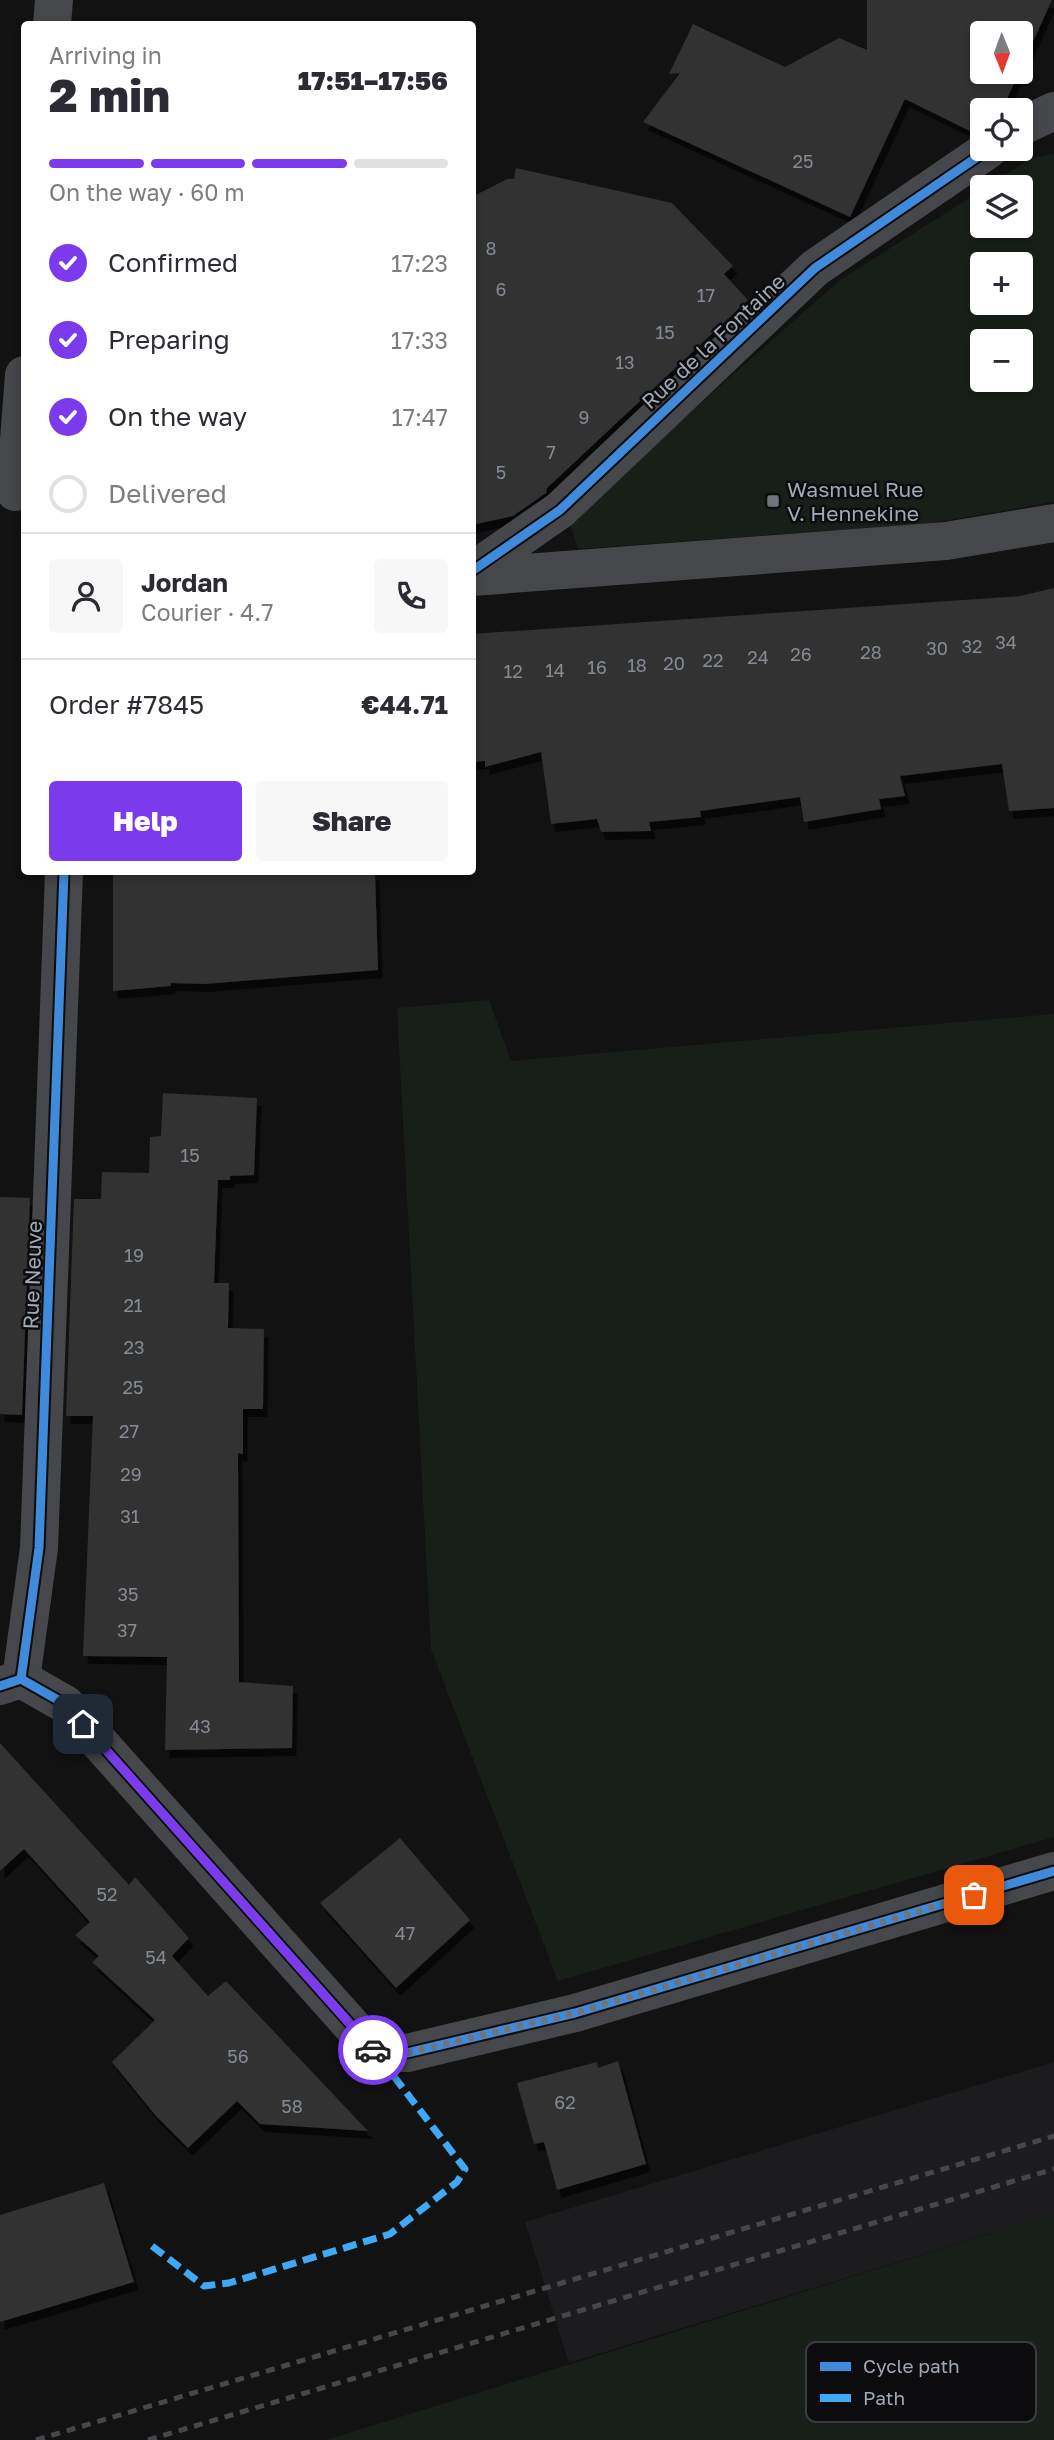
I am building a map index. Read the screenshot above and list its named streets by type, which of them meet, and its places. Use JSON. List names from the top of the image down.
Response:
{
  "streets": {
    "street": ["Rue de la Fontaine", "Rue Neuve"]
  },
  "places": {
    "transit": ["Wasmuel Rue V. Hennekine"]
  },
  "house_numbers": [
    "25",
    "8",
    "6",
    "17",
    "15",
    "13",
    "9",
    "7",
    "5",
    "34",
    "32",
    "30",
    "28",
    "26",
    "24",
    "22",
    "20",
    "18",
    "16",
    "14",
    "12",
    "15",
    "19",
    "21",
    "23",
    "25",
    "27",
    "29",
    "31",
    "35",
    "37",
    "43",
    "52",
    "47",
    "54",
    "56",
    "62",
    "58"
  ],
  "legend": ["Cycle path", "Path"],
  "north": "bottom",
  "page": {
    "map_buttons": ["+", "−"],
    "heading": ["2 min", "Arriving in", "17:51–17:56"],
    "panel": [
      "Jordan",
      "Courier · 4.7",
      "Order #7845",
      "€44.71"
    ],
    "bar": "On the way · 60 m",
    "list": [
      ["Confirmed", "17:23"],
      ["Preparing", "17:33"],
      ["On the way", "17:47"],
      "Delivered"
    ],
    "buttons": ["Help", "Share"]
  }
}
